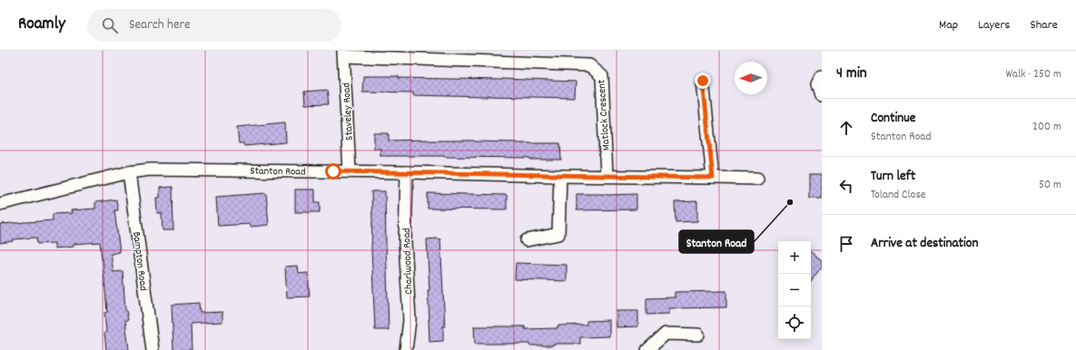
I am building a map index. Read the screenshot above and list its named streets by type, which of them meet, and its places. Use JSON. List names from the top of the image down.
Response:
{
  "streets": {
    "street": [
      "Staveley Road",
      "Matlock Crescent",
      "Stanton Road",
      "Bampton Road",
      "Charlwood Road"
    ]
  },
  "crossings": [
    ["Staveley Road", "Matlock Crescent"],
    ["Staveley Road", "Stanton Road"],
    ["Matlock Crescent", "Stanton Road"],
    ["Stanton Road", "Bampton Road"],
    ["Stanton Road", "Charlwood Road"]
  ],
  "places": ["Stanton Road"],
  "north": "left",
  "page": {
    "header": "Roamly",
    "search": "Search here",
    "nav": ["Map", "Layers", "Share"],
    "heading": ["4 min", "Walk · 250 m"],
    "list": [
      ["Continue", "Stanton Road", "200 m"],
      ["Turn left", "Toland Close", "50 m"],
      "Arrive at destination"
    ],
    "map_buttons": ["+", "−"]
  }
}
